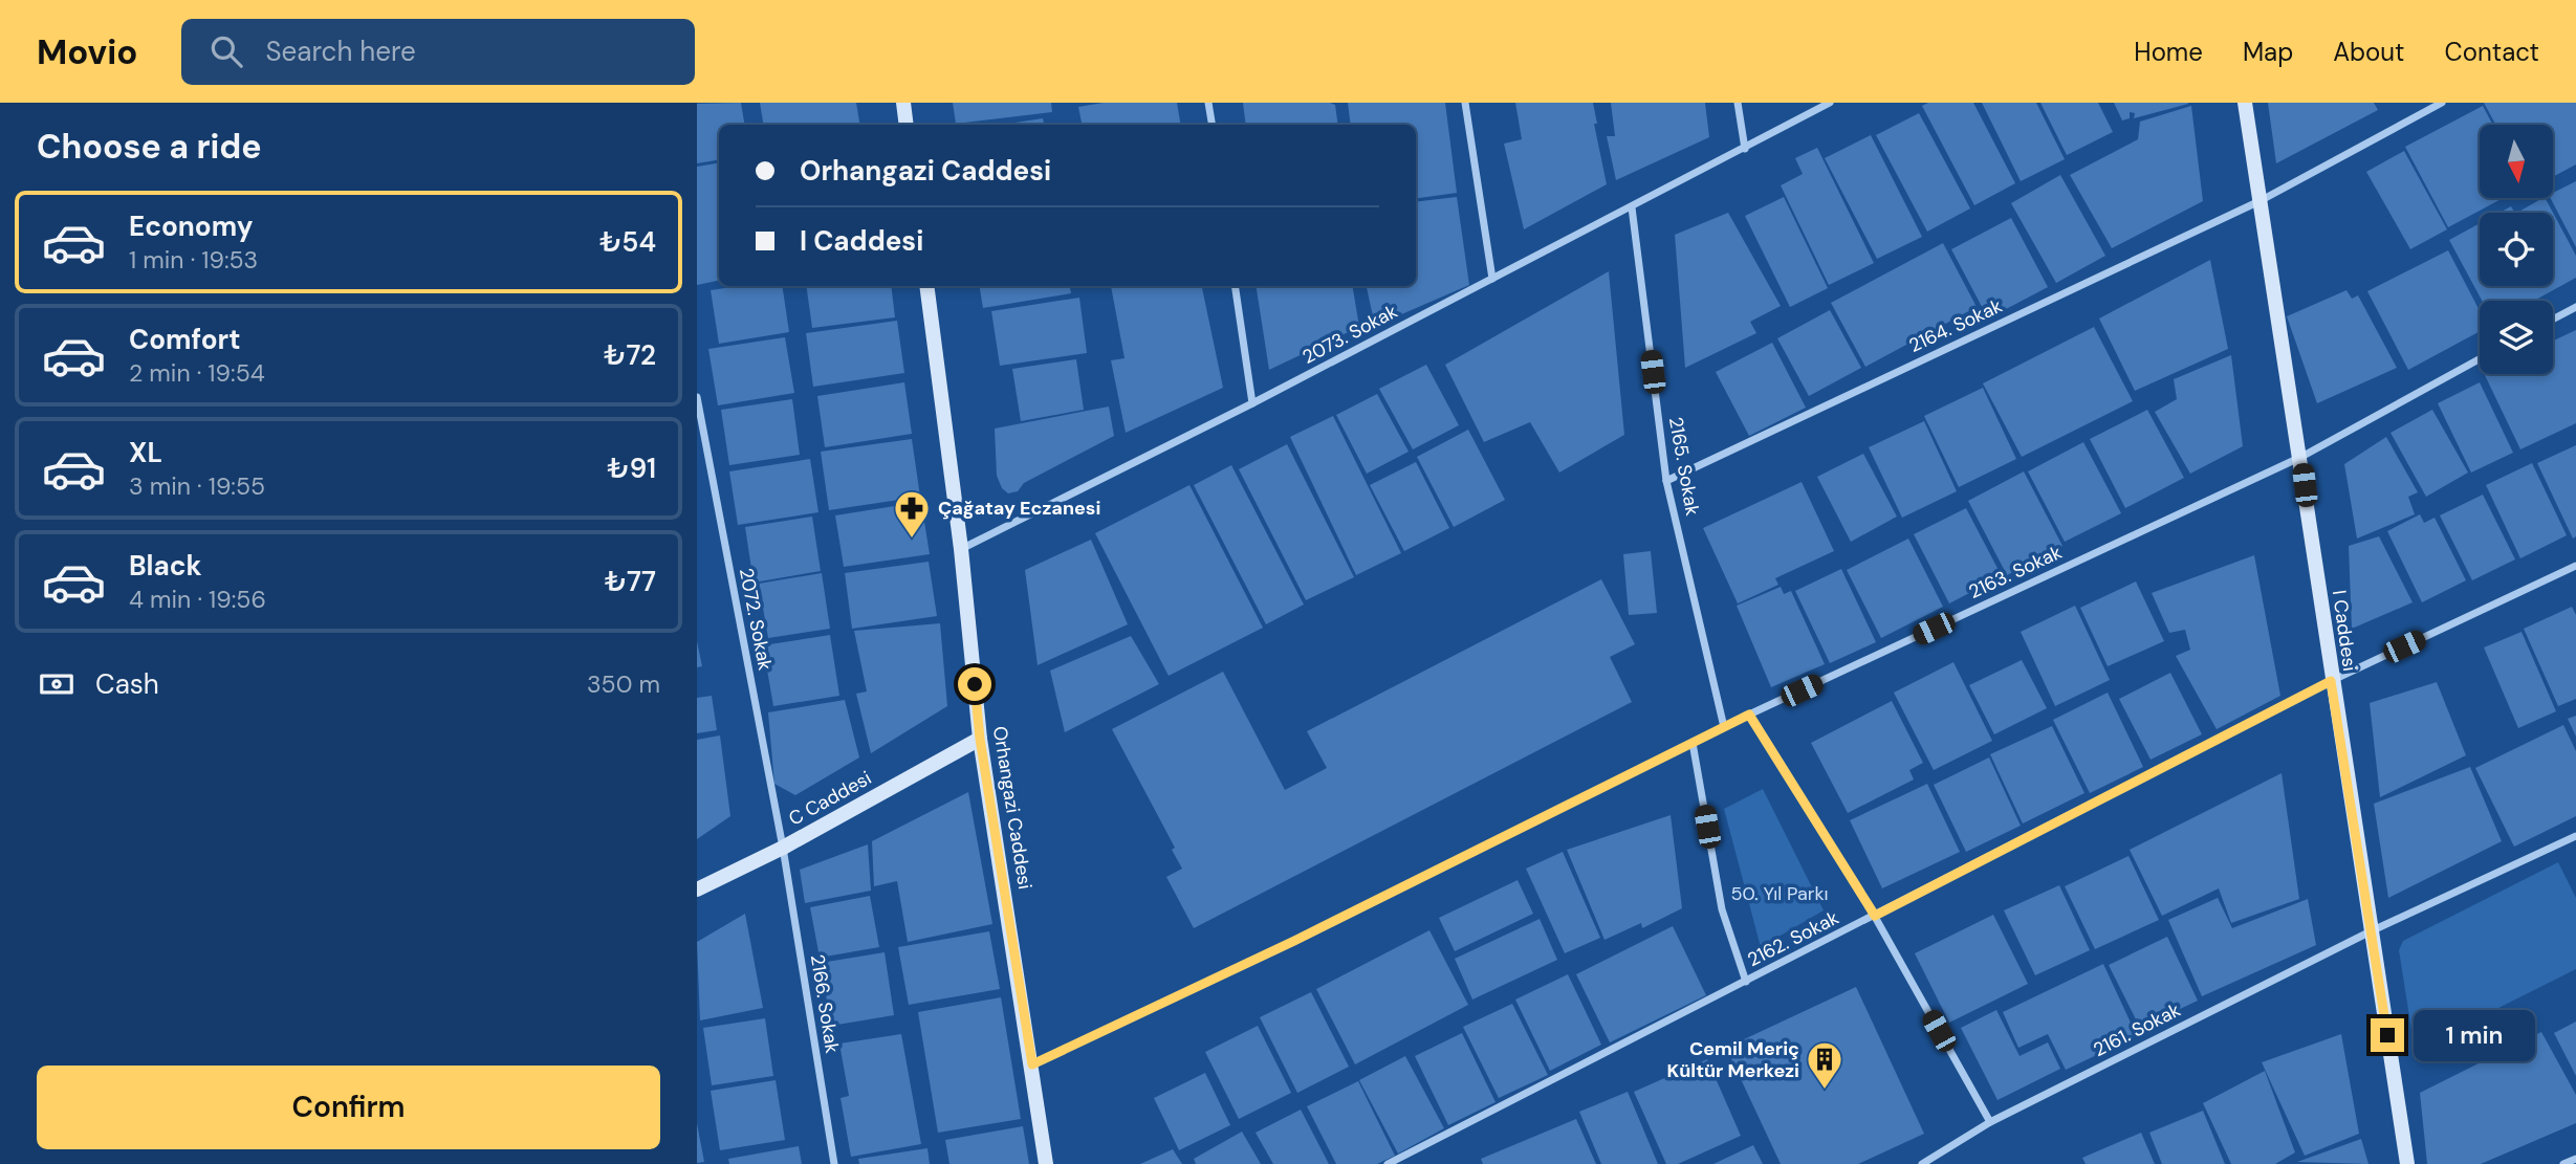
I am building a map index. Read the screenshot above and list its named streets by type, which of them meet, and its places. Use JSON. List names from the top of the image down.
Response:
{
  "streets": {
    "street": [
      "2164. Sokak",
      "2073. Sokak",
      "2165. Sokak",
      "2163. Sokak",
      "2072. Sokak",
      "I Caddesi",
      "C Caddesi",
      "Orhangazi Caddesi",
      "2162. Sokak",
      "2166. Sokak",
      "2161. Sokak"
    ]
  },
  "crossings": [
    ["2164. Sokak", "2165. Sokak"],
    ["2164. Sokak", "I Caddesi"],
    ["2073. Sokak", "2165. Sokak"],
    ["2073. Sokak", "Orhangazi Caddesi"],
    ["2165. Sokak", "2163. Sokak"],
    ["2163. Sokak", "I Caddesi"],
    ["2163. Sokak", "Orhangazi Caddesi"],
    ["2072. Sokak", "C Caddesi"],
    ["2072. Sokak", "2166. Sokak"],
    ["I Caddesi", "2162. Sokak"],
    ["I Caddesi", "2161. Sokak"],
    ["C Caddesi", "Orhangazi Caddesi"],
    ["C Caddesi", "2166. Sokak"]
  ],
  "parks": ["50. Yıl Parkı"],
  "places": {
    "pharmacy": ["Çağatay Eczanesi"],
    "building": ["Cemil Meriç Kültür Merkezi"]
  },
  "north": "bottom",
  "page": {
    "header": "Movio",
    "search": "Search here",
    "nav": [
      "Home",
      "Map",
      "About",
      "Contact"
    ],
    "heading": "Choose a ride",
    "banner": ["Orhangazi Caddesi", "I Caddesi"],
    "list": [
      {
        "name": "Economy",
        "note": "1 min · 19:53",
        "value": "₺54"
      },
      {
        "name": "Comfort",
        "note": "2 min · 19:54",
        "value": "₺72"
      },
      {
        "name": "XL",
        "note": "3 min · 19:55",
        "value": "₺91"
      },
      {
        "name": "Black",
        "note": "4 min · 19:56",
        "value": "₺77"
      }
    ],
    "pay": ["Cash", "350 m"],
    "bubble": "1 min",
    "buttons": "Confirm"
  }
}
